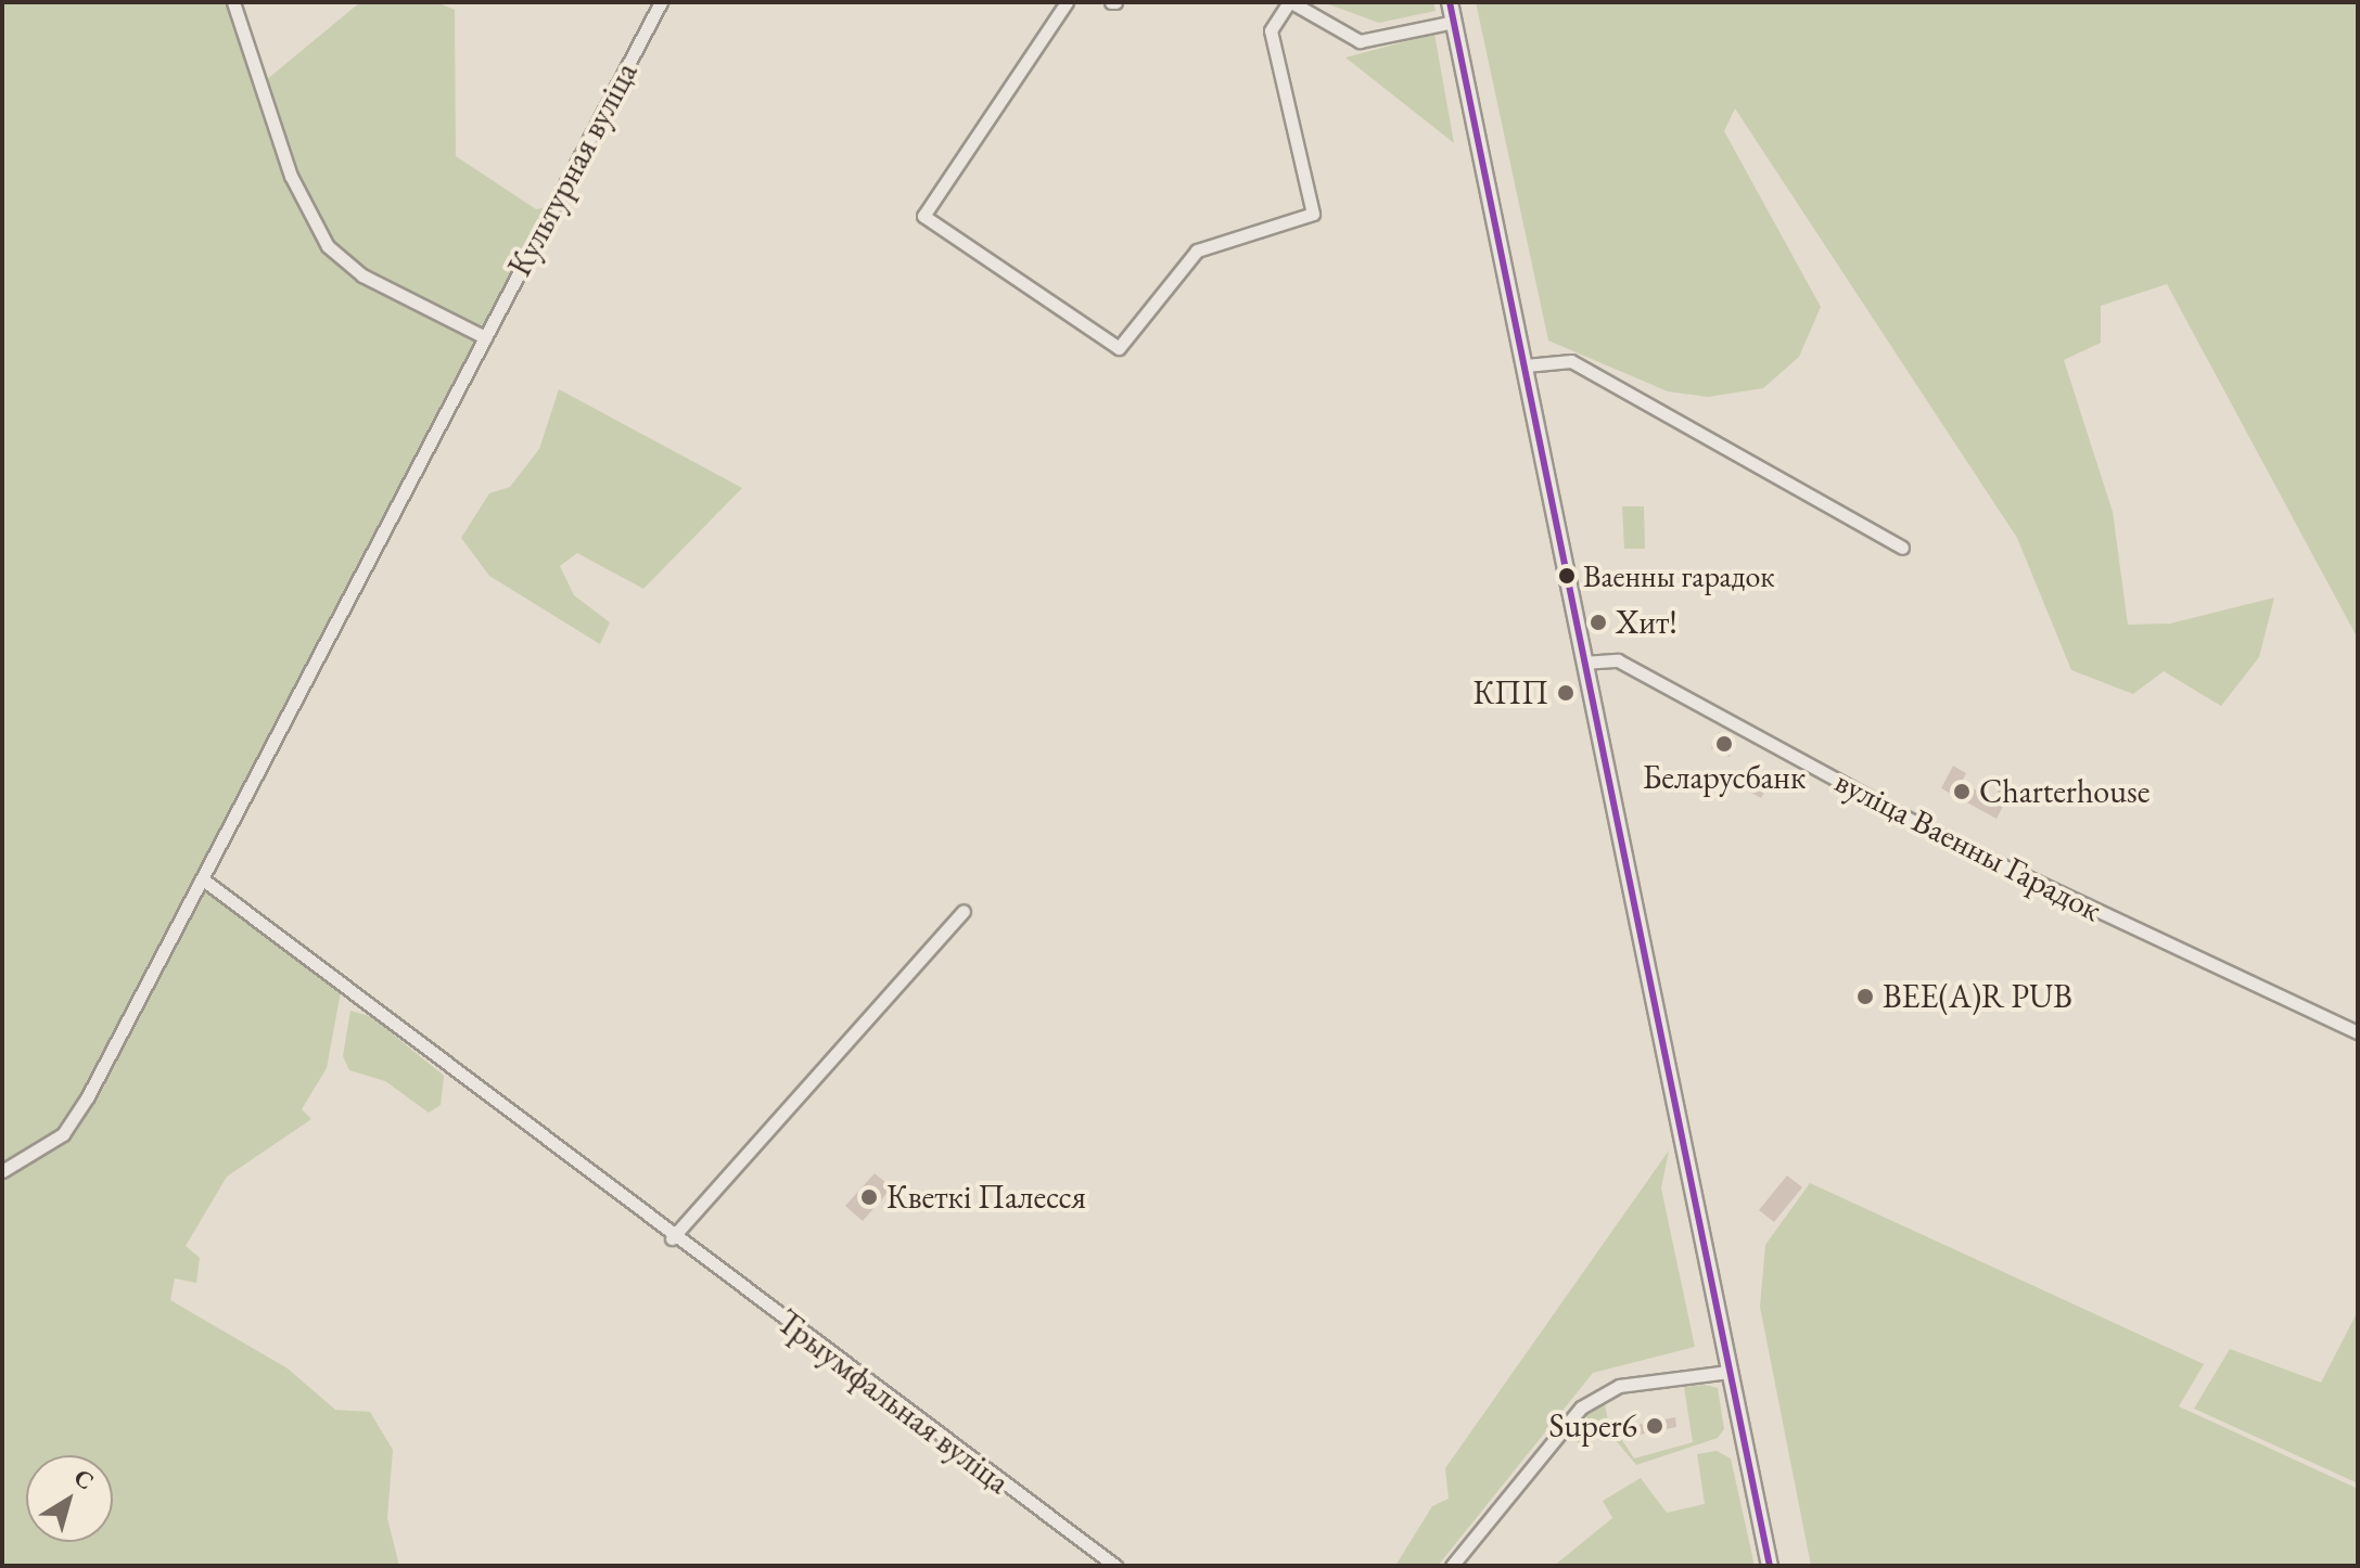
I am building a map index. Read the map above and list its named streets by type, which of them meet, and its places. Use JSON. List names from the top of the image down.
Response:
{
  "streets": {
    "street": ["Культурная вуліца", "вуліца Ваенны Гарадок", "Трыумфальная вуліца"]
  },
  "crossings": [
    ["Культурная вуліца", "Трыумфальная вуліца"]
  ],
  "places": [
    "Ваенны гарадок",
    "Хит!",
    "КПП",
    "Беларусбанк",
    "Charterhouse",
    "BEE(A)R PUB",
    "Кветкі Палесся",
    "Super6"
  ],
  "north": "top right"
}
